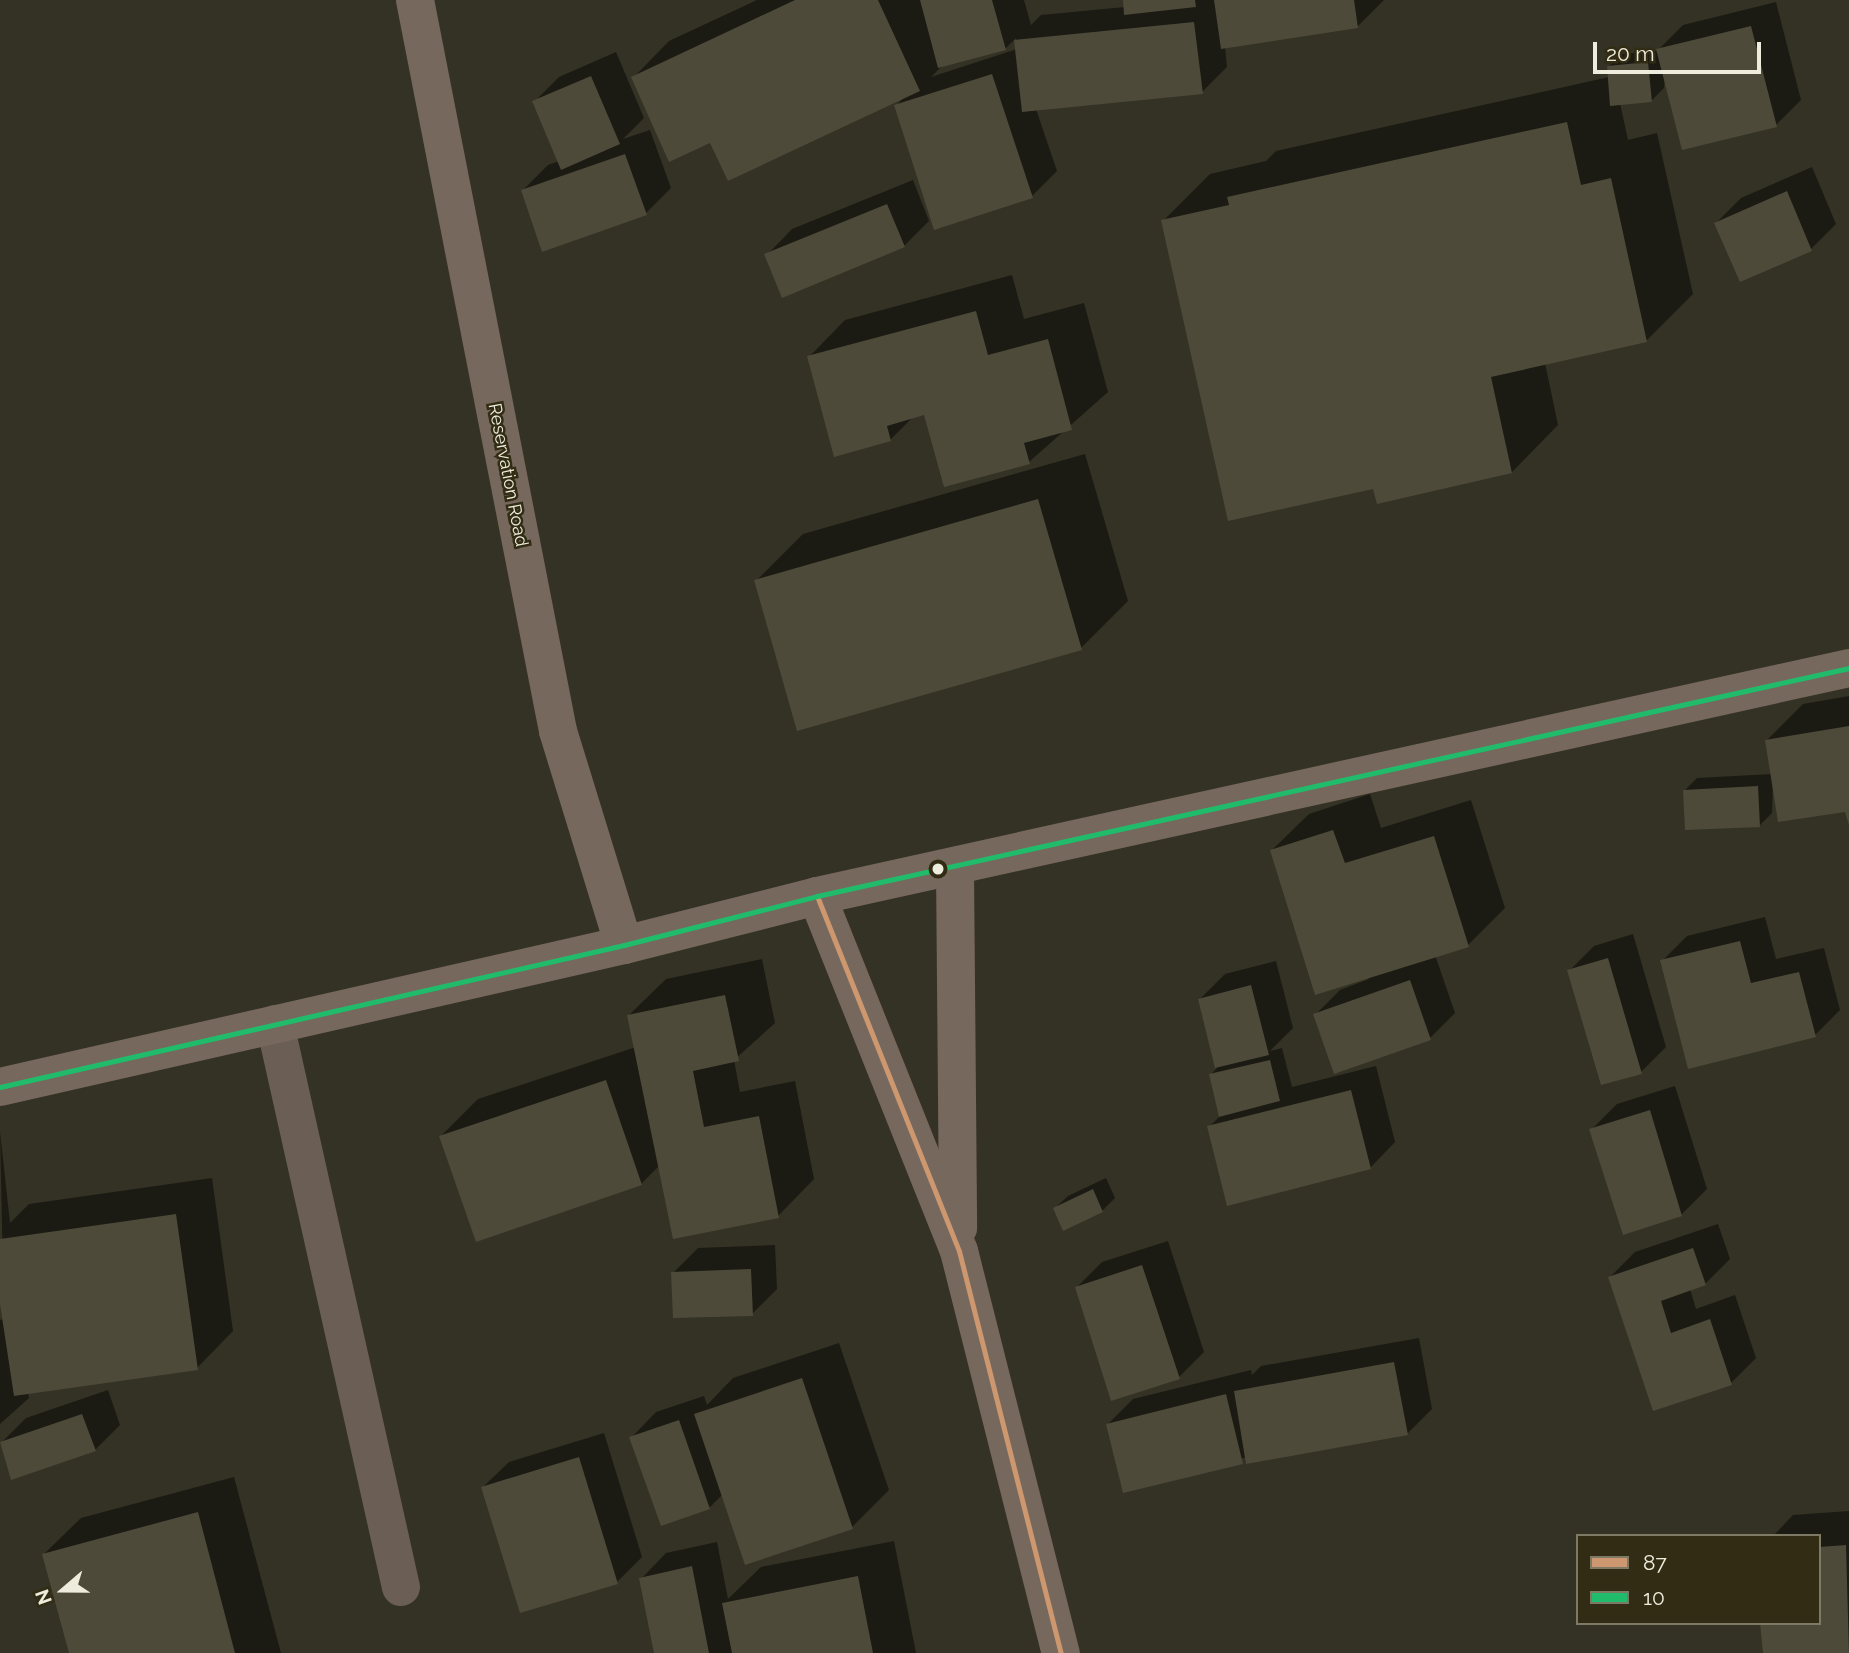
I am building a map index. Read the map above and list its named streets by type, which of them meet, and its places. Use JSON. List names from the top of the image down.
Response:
{
  "streets": {
    "street": ["Reservation Road"]
  },
  "lines": ["transit line 10", "transit line 87"],
  "legend": ["87", "10"],
  "scale_bar": "20 m",
  "north": "left"
}
